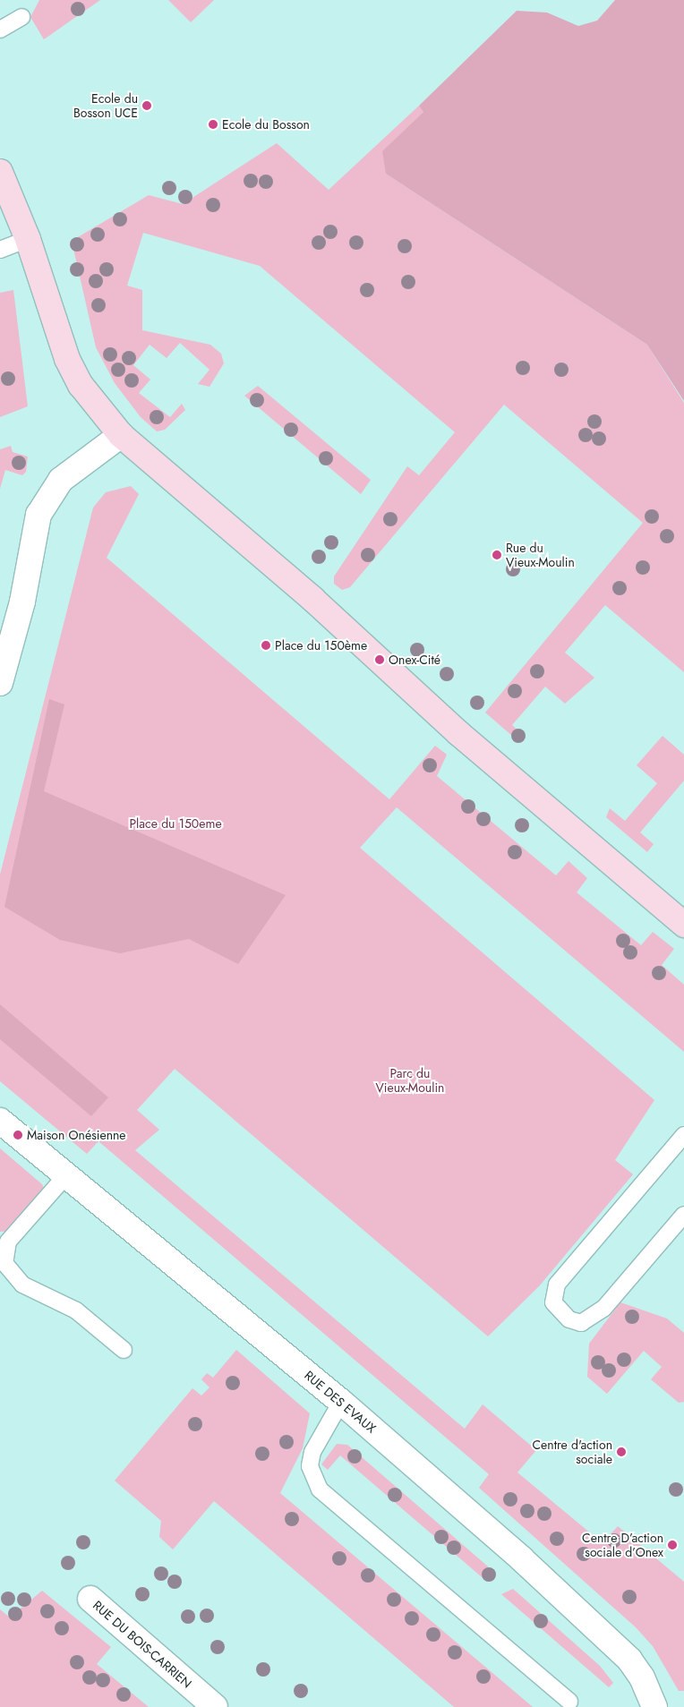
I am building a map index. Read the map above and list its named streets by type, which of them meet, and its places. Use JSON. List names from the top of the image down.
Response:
{
  "streets": {
    "street": ["RUE DES EVAUX", "RUE DU BOIS-CARRIEN"]
  },
  "parks": ["Place du 150eme", "Parc du Vieux-Moulin"],
  "places": [
    "Ecole du Bosson UCE",
    "Ecole du Bosson",
    "Rue du Vieux-Moulin",
    "Place du 150ème",
    "Onex-Cité",
    "Maison Onésienne",
    "Centre d'action sociale",
    "Centre D’action sociale d’Onex"
  ]
}
